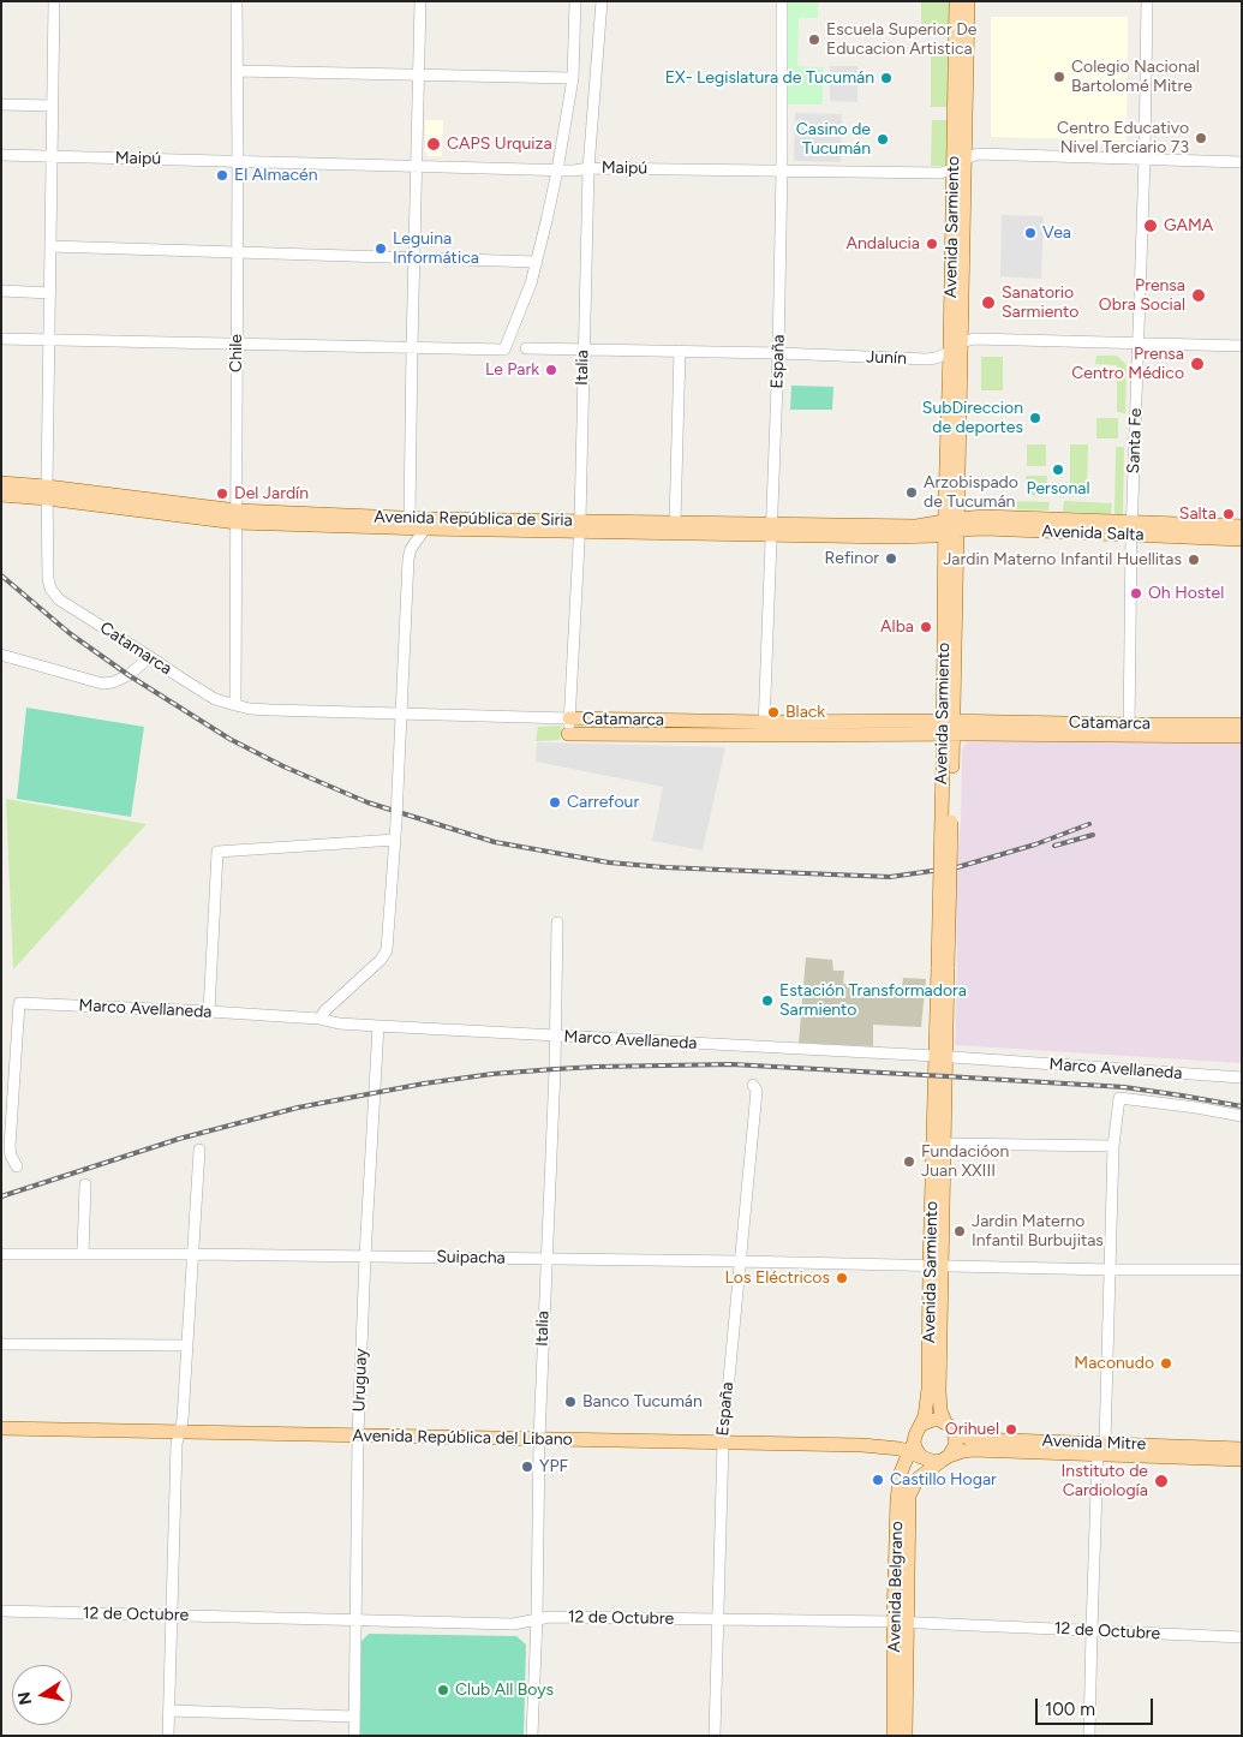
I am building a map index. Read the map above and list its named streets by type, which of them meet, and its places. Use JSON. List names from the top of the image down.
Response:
{
  "streets": {
    "main road": [
      "Avenida Sarmiento",
      "Avenida República de Siria",
      "Avenida Salta",
      "Catamarca",
      "Avenida República del Libano",
      "Avenida Mitre",
      "Avenida Belgrano"
    ],
    "street": [
      "Maipú",
      "Chile",
      "Junín",
      "España",
      "Italia",
      "Santa Fe",
      "Marco Avellaneda",
      "Suipacha",
      "Uruguay",
      "12 de Octubre"
    ]
  },
  "crossings": [
    ["Maipú", "Avenida Sarmiento"],
    ["Maipú", "Chile"],
    ["Maipú", "España"],
    ["Maipú", "Italia"],
    ["Avenida Sarmiento", "Junín"],
    ["Avenida Sarmiento", "Avenida República de Siria"],
    ["Avenida Sarmiento", "Avenida Salta"],
    ["Avenida Sarmiento", "Catamarca"],
    ["Avenida Sarmiento", "Marco Avellaneda"],
    ["Avenida Sarmiento", "Suipacha"],
    ["Avenida Sarmiento", "Avenida República del Libano"],
    ["Avenida Sarmiento", "Avenida Mitre"],
    ["Avenida Sarmiento", "Avenida Belgrano"],
    ["Chile", "Avenida República de Siria"],
    ["Chile", "Catamarca"],
    ["Junín", "España"],
    ["Junín", "Italia"],
    ["España", "Avenida República de Siria"],
    ["España", "Catamarca"],
    ["España", "Suipacha"],
    ["España", "Avenida República del Libano"],
    ["España", "12 de Octubre"],
    ["Italia", "Avenida República de Siria"],
    ["Italia", "Catamarca"],
    ["Italia", "Marco Avellaneda"],
    ["Italia", "Suipacha"],
    ["Italia", "Avenida República del Libano"],
    ["Italia", "12 de Octubre"],
    ["Santa Fe", "Avenida Salta"],
    ["Santa Fe", "Catamarca"],
    ["Avenida República de Siria", "Avenida Salta"],
    ["Avenida República de Siria", "Catamarca"],
    ["Marco Avellaneda", "Uruguay"],
    ["Suipacha", "Uruguay"],
    ["Uruguay", "Avenida República del Libano"],
    ["Uruguay", "12 de Octubre"],
    ["Avenida República del Libano", "Avenida Mitre"],
    ["Avenida República del Libano", "Avenida Belgrano"],
    ["Avenida Mitre", "Avenida Belgrano"],
    ["Avenida Belgrano", "12 de Octubre"]
  ],
  "places": [
    "Escuela Superior De Educacion Artistica",
    "Colegio Nacional Bartolomé Mitre",
    "EX- Legislatura de Tucumán",
    "Centro Educativo Nivel Terciario 73",
    "Casino de Tucumán",
    "CAPS Urquiza",
    "El Almacén",
    "GAMA",
    "Vea",
    "Andalucia",
    "Leguina Informática",
    "Prensa Obra Social",
    "Sanatorio Sarmiento",
    "Prensa Centro Médico",
    "Le Park",
    "SubDireccion de deportes",
    "Personal",
    "Arzobispado de Tucumán",
    "Del Jardín",
    "Salta",
    "Refinor",
    "Jardin Materno Infantil Huellitas",
    "Oh Hostel",
    "Alba",
    "Black",
    "Carrefour",
    "Estación Transformadora Sarmiento",
    "Fundacióon Juan XXIII",
    "Jardin Materno Infantil Burbujitas",
    "Los Eléctricos",
    "Maconudo",
    "Banco Tucumán",
    "Orihuel",
    "YPF",
    "Castillo Hogar",
    "Instituto de Cardiología",
    "Club All Boys"
  ],
  "scale_bar": "100 m",
  "north": "left"
}
